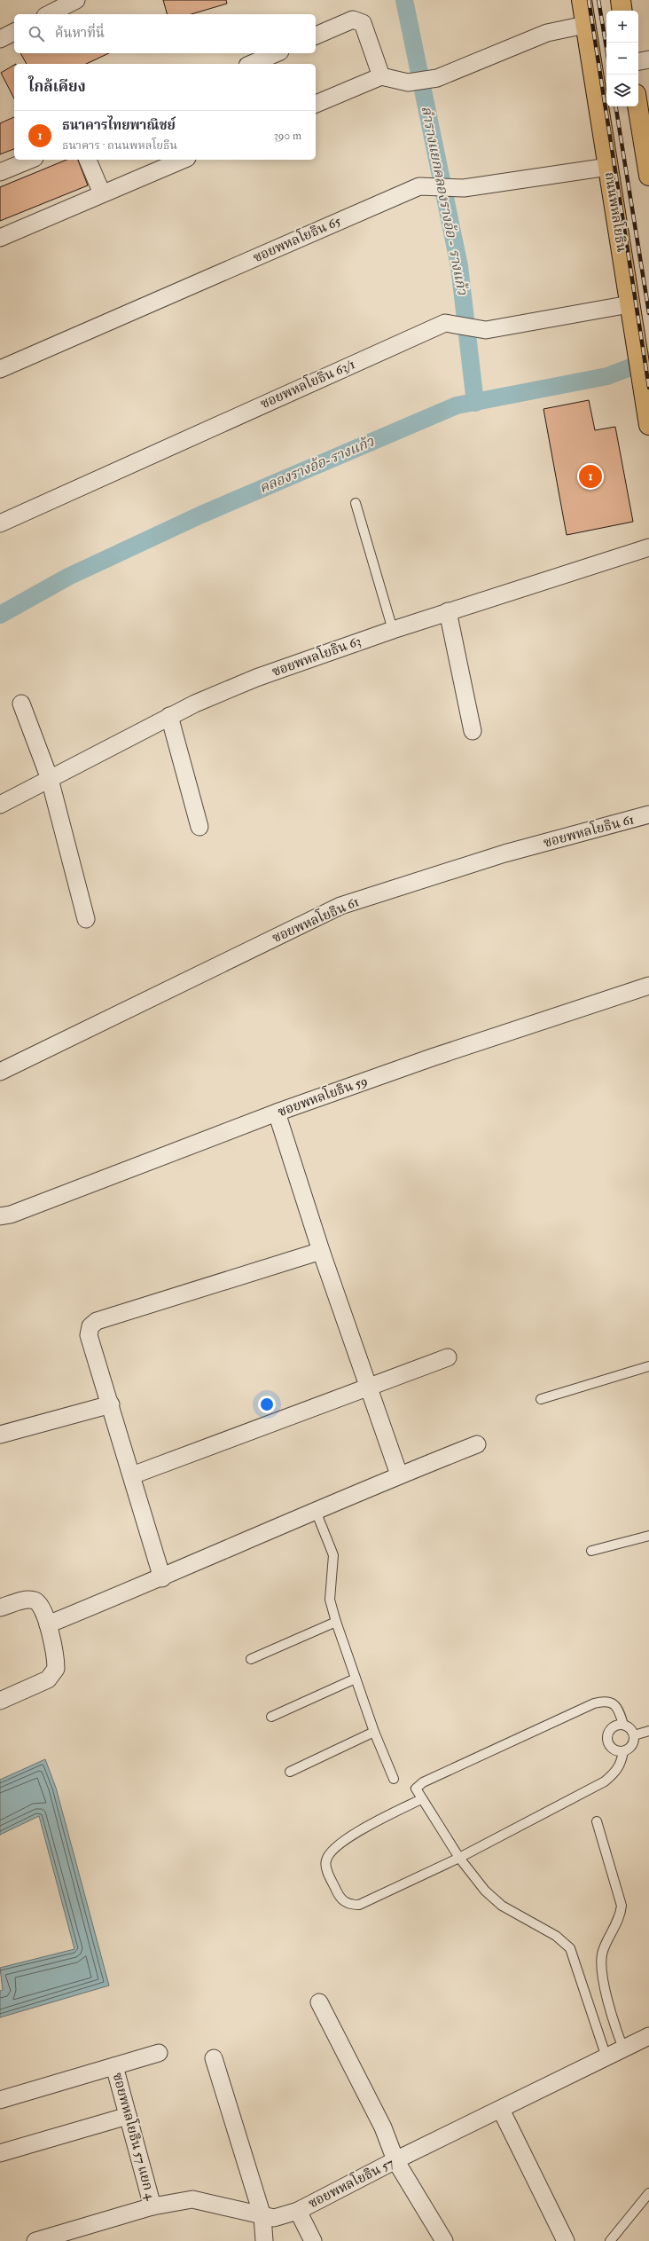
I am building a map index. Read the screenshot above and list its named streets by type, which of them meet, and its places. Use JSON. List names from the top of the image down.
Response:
{
  "streets": {
    "main road": ["ถนนพหลโยธิน"],
    "street": [
      "ซอยพหลโยธิน 65",
      "ซอยพหลโยธิน 63/1",
      "ซอยพหลโยธิน 63",
      "ซอยพหลโยธิน 61",
      "ซอยพหลโยธิน 59",
      "ซอยพหลโยธิน 57 แยก 4",
      "ซอยพหลโยธิน 57"
    ]
  },
  "crossings": [
    ["ถนนพหลโยธิน", "ซอยพหลโยธิน 65"],
    ["ถนนพหลโยธิน", "ซอยพหลโยธิน 63/1"],
    ["ซอยพหลโยธิน 57 แยก 4", "ซอยพหลโยธิน 57"]
  ],
  "water": ["ลำรางแยกคลองรางอ้อ - รางแก้ว", "คลองรางอ้อ-รางแก้ว"],
  "page": {
    "map_buttons": ["+", "−"],
    "search": "ค้นหาที่นี่",
    "heading": "ใกล้เคียง",
    "list": [
      {
        "mark": "1",
        "name": "ธนาคารไทยพาณิชย์",
        "note": "ธนาคาร · ถนนพหลโยธิน",
        "value": "390 m"
      }
    ],
    "pins": "1"
  }
}
